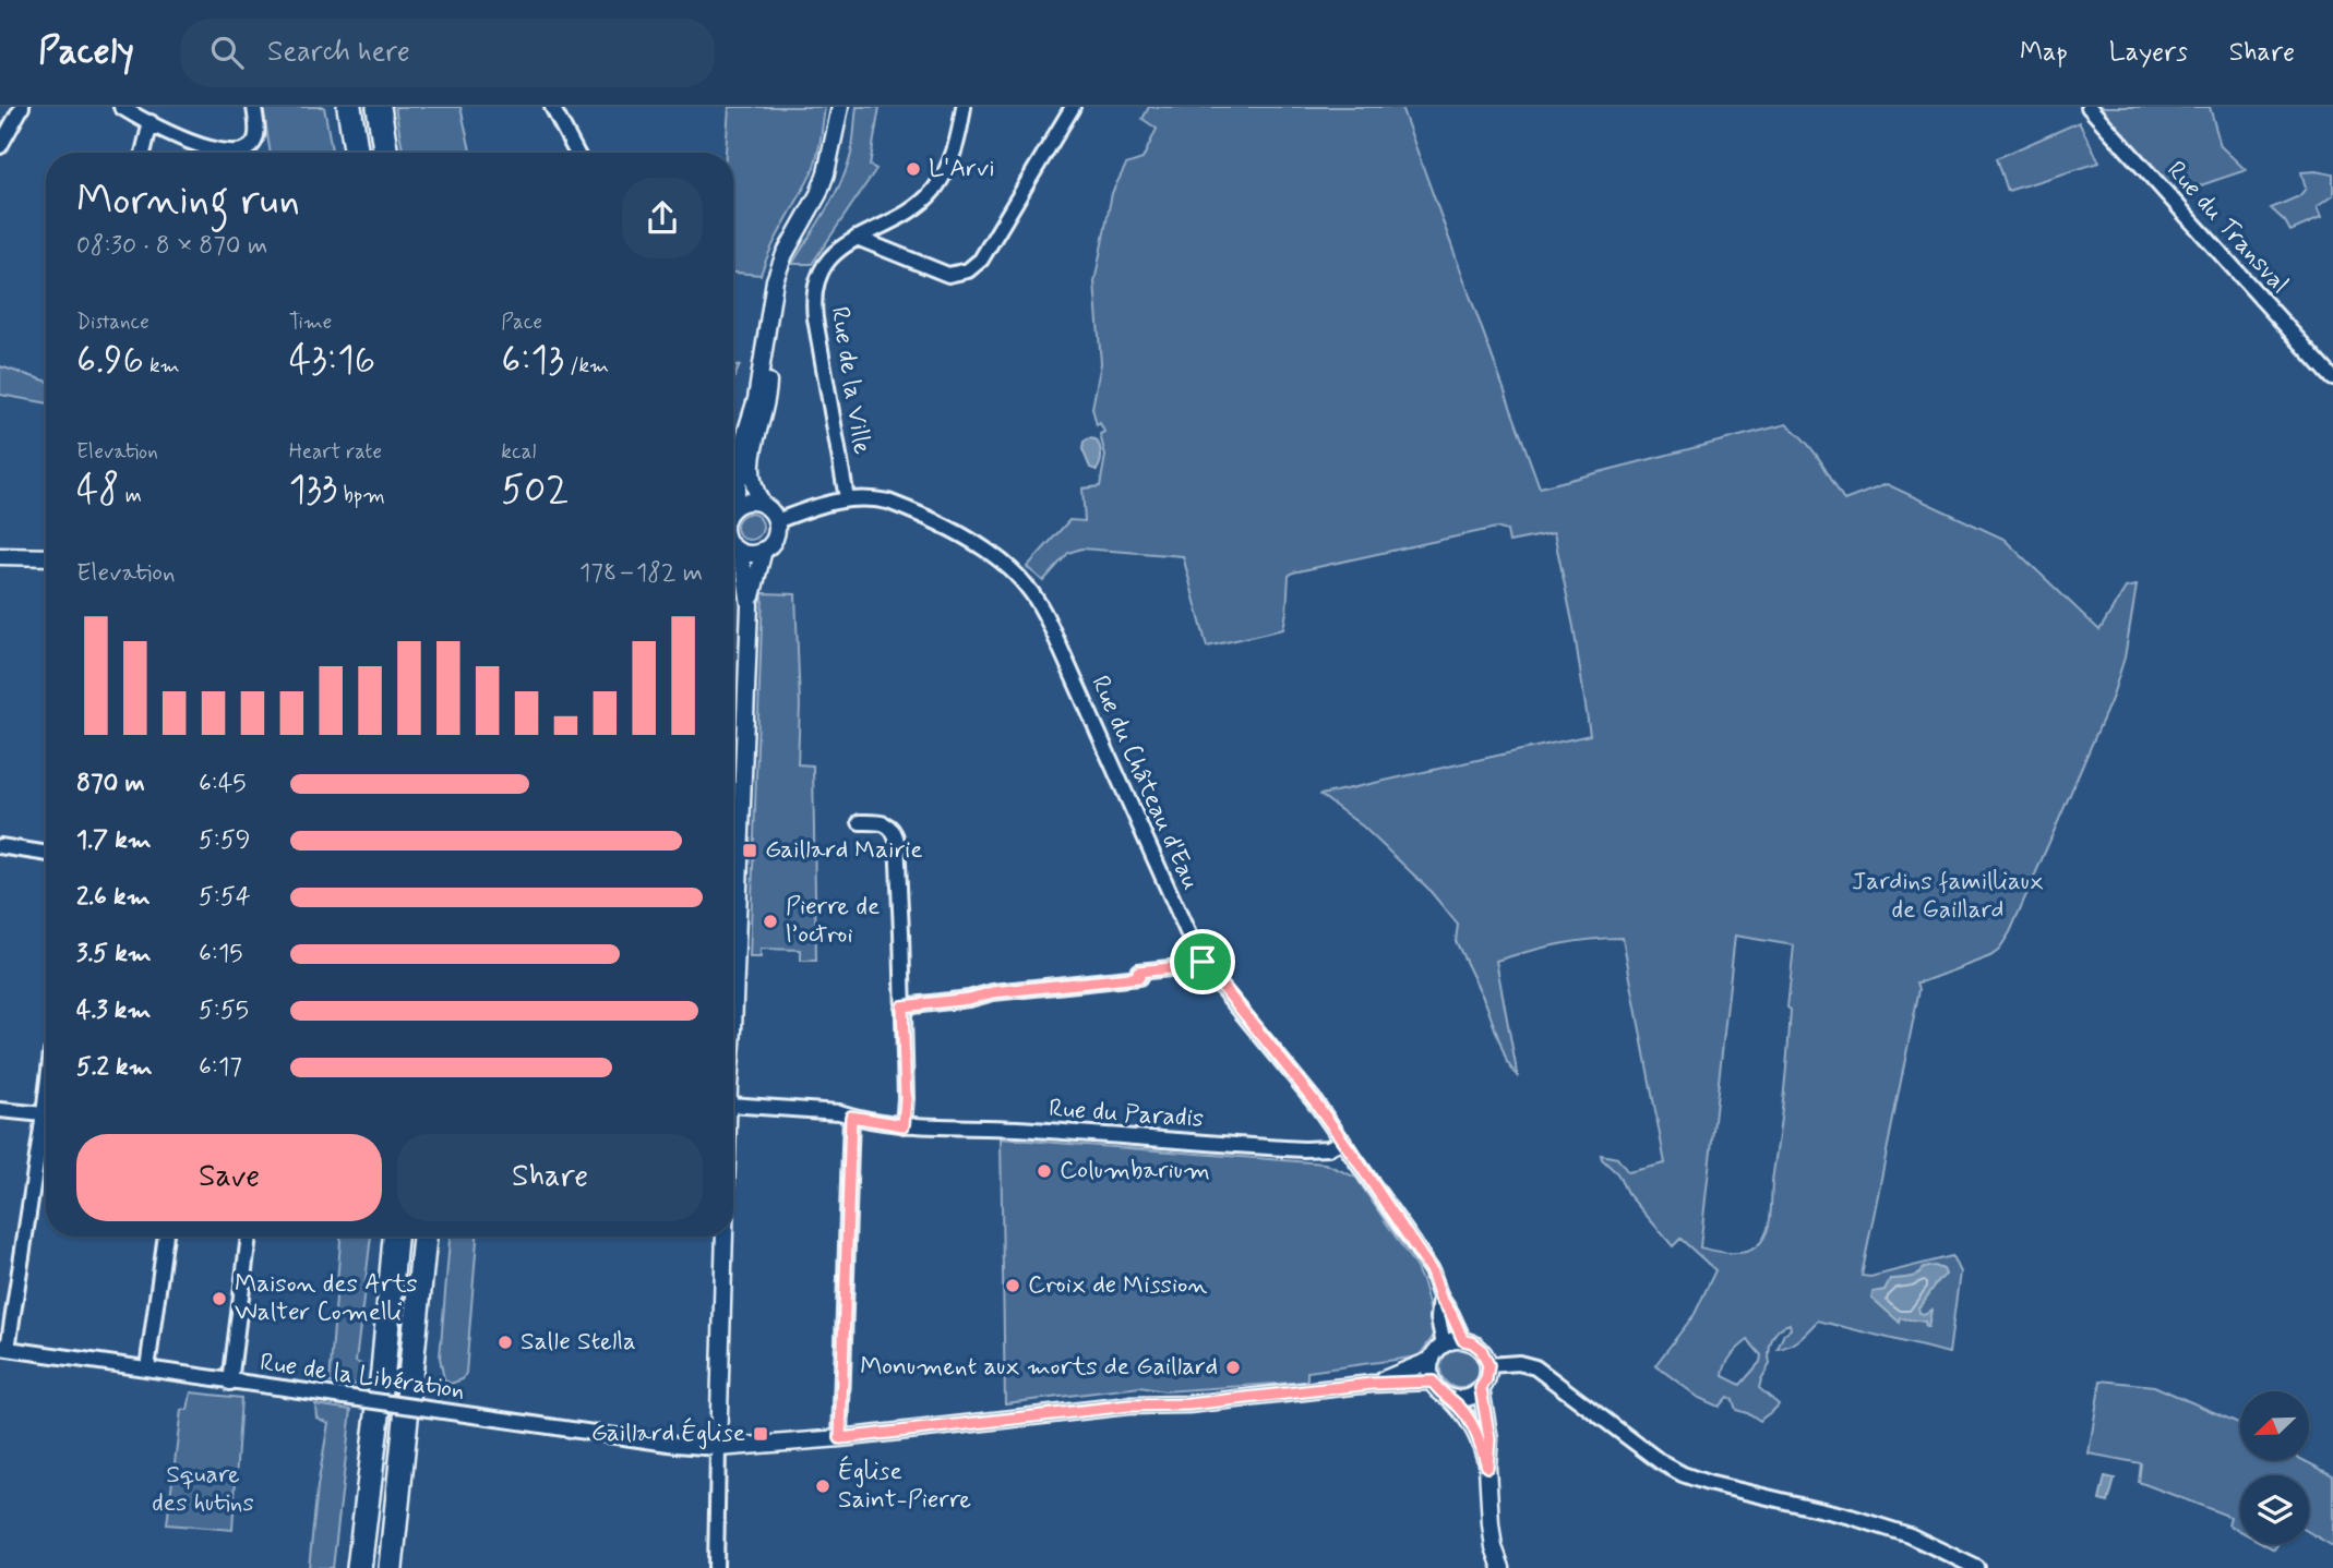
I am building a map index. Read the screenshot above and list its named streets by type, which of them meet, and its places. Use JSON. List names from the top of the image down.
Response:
{
  "streets": {
    "street": [
      "Rue du Transval",
      "Rue de la Ville",
      "Rue du Château d'Eau",
      "Rue du Paradis",
      "Rue de la Libération"
    ]
  },
  "crossings": [
    ["Rue de la Ville", "Rue du Château d'Eau"],
    ["Rue du Château d'Eau", "Rue du Paradis"]
  ],
  "parks": ["Jardins familliaux de Gaillard", "Square des hutins"],
  "places": {
    "other": [
      "L'Arvi",
      "Pierre de l’octroi",
      "Columbarium",
      "Croix de Mission",
      "Maison des Arts Walter Comelli",
      "Salle Stella",
      "Monument aux morts de Gaillard",
      "Église Saint-Pierre"
    ],
    "transit": ["Gaillard Mairie", "Gaillard Église"]
  },
  "north": "bottom left",
  "page": {
    "header": "Pacely",
    "search": "Search here",
    "nav": ["Map", "Layers", "Share"],
    "heading": ["Morning run", "08:30 · 8 × 870 m"],
    "stats": [
      ["Distance", "6.96 km"],
      ["Time", "43:16"],
      ["Pace", "6:13 /km"],
      ["Elevation", "48 m"],
      ["Heart rate", "133 bpm"],
      ["kcal", "502"]
    ],
    "chart": ["Elevation", "178–182 m"],
    "list": [
      {
        "name": "870 m",
        "note": "6:45"
      },
      {
        "name": "1.7 km",
        "note": "5:59"
      },
      {
        "name": "2.6 km",
        "note": "5:54"
      },
      {
        "name": "3.5 km",
        "note": "6:15"
      },
      {
        "name": "4.3 km",
        "note": "5:55"
      },
      {
        "name": "5.2 km",
        "note": "6:17"
      }
    ],
    "buttons": ["Save", "Share"]
  }
}
